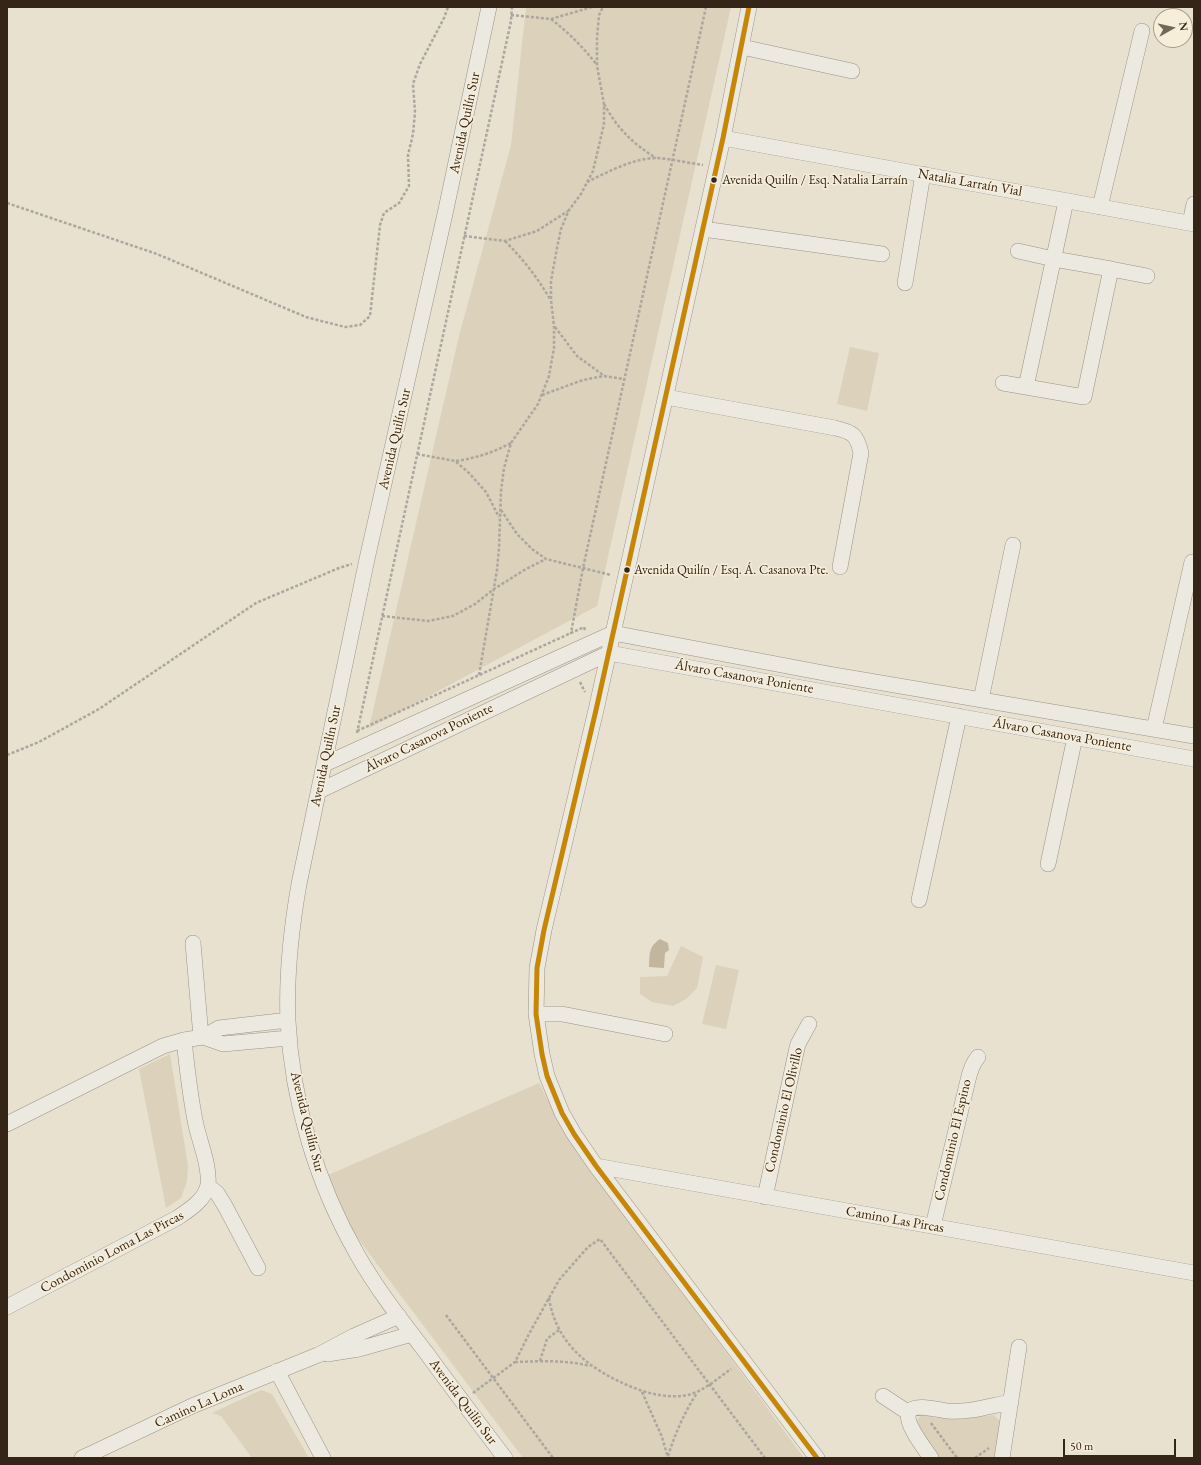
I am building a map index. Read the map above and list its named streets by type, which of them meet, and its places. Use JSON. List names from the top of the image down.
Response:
{
  "streets": {
    "street": [
      "Avenida Quilín Sur",
      "Natalia Larraín Vial",
      "Álvaro Casanova Poniente",
      "Condominio El Olivillo",
      "Condominio El Espino",
      "Camino Las Pircas",
      "Condominio Loma Las Pircas",
      "Camino La Loma"
    ]
  },
  "crossings": [
    ["Avenida Quilín Sur", "Álvaro Casanova Poniente"],
    ["Avenida Quilín Sur", "Camino La Loma"],
    ["Condominio El Olivillo", "Camino Las Pircas"],
    ["Condominio El Espino", "Camino Las Pircas"]
  ],
  "places": ["Avenida Quilín / Esq. Natalia Larraín", "Avenida Quilín / Esq. Á. Casanova Pte."],
  "scale_bar": "50 m",
  "north": "right"
}
